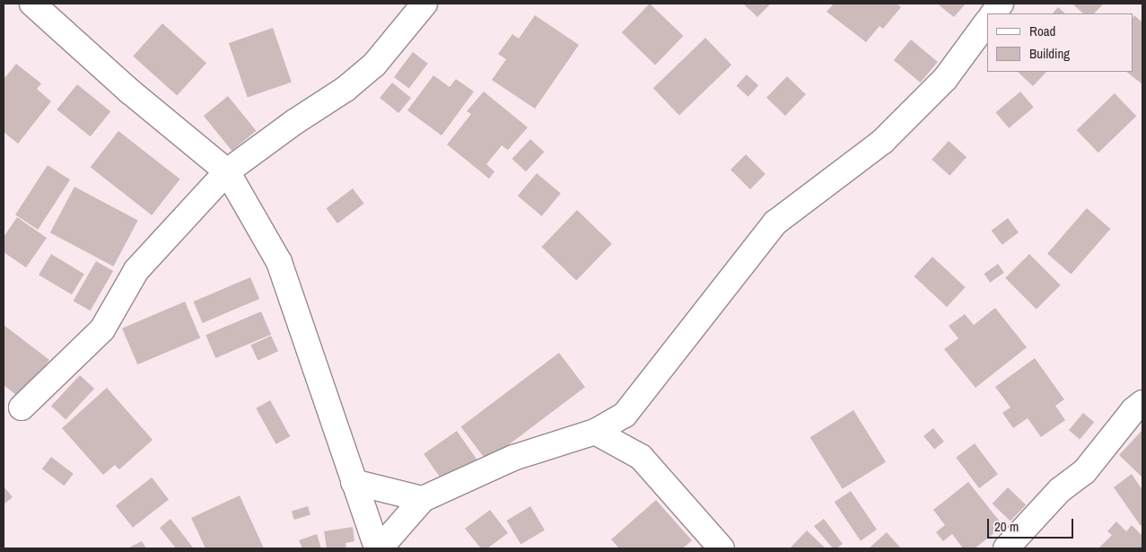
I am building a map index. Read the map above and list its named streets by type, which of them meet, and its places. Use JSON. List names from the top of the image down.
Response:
{
  "legend": ["Road", "Building"],
  "scale_bar": "20 m"
}
